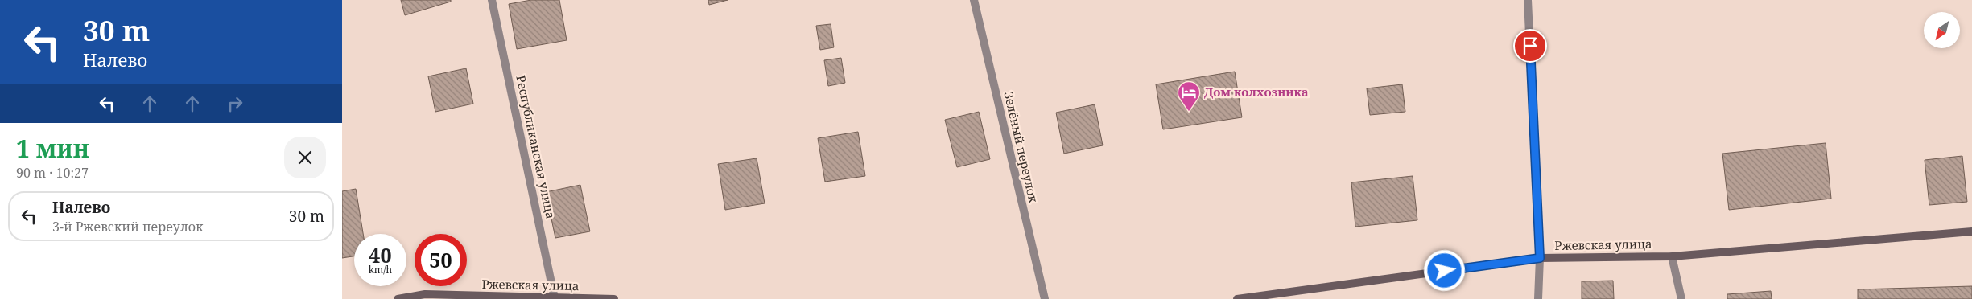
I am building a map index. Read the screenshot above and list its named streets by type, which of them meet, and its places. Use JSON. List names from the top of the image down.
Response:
{
  "streets": {
    "main road": ["Ржевская улица"],
    "street": ["Республиканская улица", "Зелёный переулок"]
  },
  "crossings": [
    ["Республиканская улица", "Ржевская улица"]
  ],
  "places": {
    "hotel": ["Дом колхозника"]
  },
  "north": "bottom left",
  "page": {
    "turn": ["30 m", "Налево"],
    "heading": ["1 мин", "90 m · 10:27"],
    "list": [
      {
        "name": "Налево",
        "note": "3-й Ржевский переулок",
        "value": "30 m"
      }
    ],
    "speed": "40 km/h",
    "limit": "50"
  }
}
